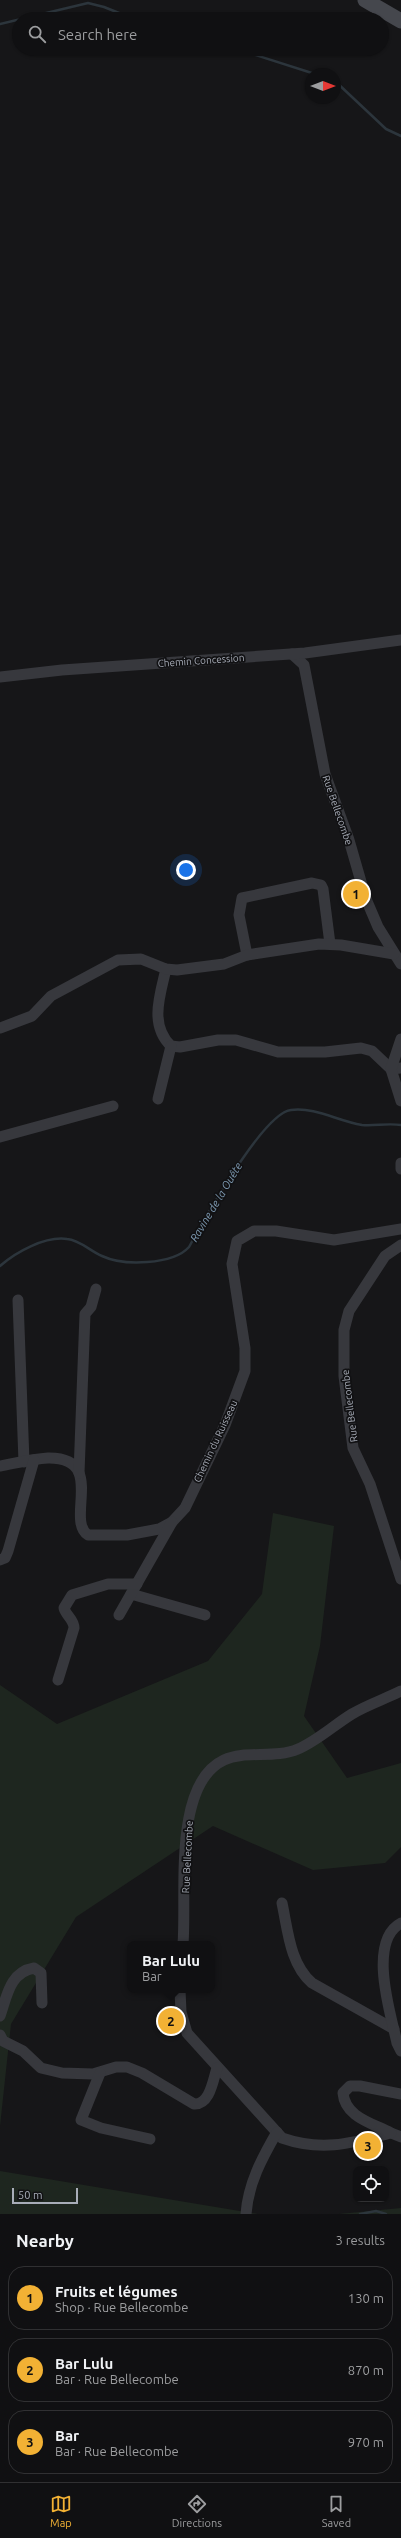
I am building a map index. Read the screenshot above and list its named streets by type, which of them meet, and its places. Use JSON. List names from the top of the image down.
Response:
{
  "streets": {
    "street": ["Chemin Concession", "Rue Bellecombe", "Chemin du Ruisseau"]
  },
  "crossings": [
    ["Chemin Concession", "Rue Bellecombe"]
  ],
  "water": ["Ravine de la Ouête"],
  "scale_bar": "50 m",
  "north": "right",
  "page": {
    "search": "Search here",
    "pins": ["1", "2", "3"],
    "popup": ["Bar Lulu", "Bar"],
    "scale": "50 m",
    "heading": ["Nearby", "3 results"],
    "list": [
      {
        "mark": "1",
        "name": "Fruits et légumes",
        "note": "Shop · Rue Bellecombe",
        "value": "130 m"
      },
      {
        "mark": "2",
        "name": "Bar Lulu",
        "note": "Bar · Rue Bellecombe",
        "value": "870 m"
      },
      {
        "mark": "3",
        "name": "Bar",
        "note": "Bar · Rue Bellecombe",
        "value": "970 m"
      }
    ],
    "nav": ["Map", "Directions", "Saved"]
  }
}
